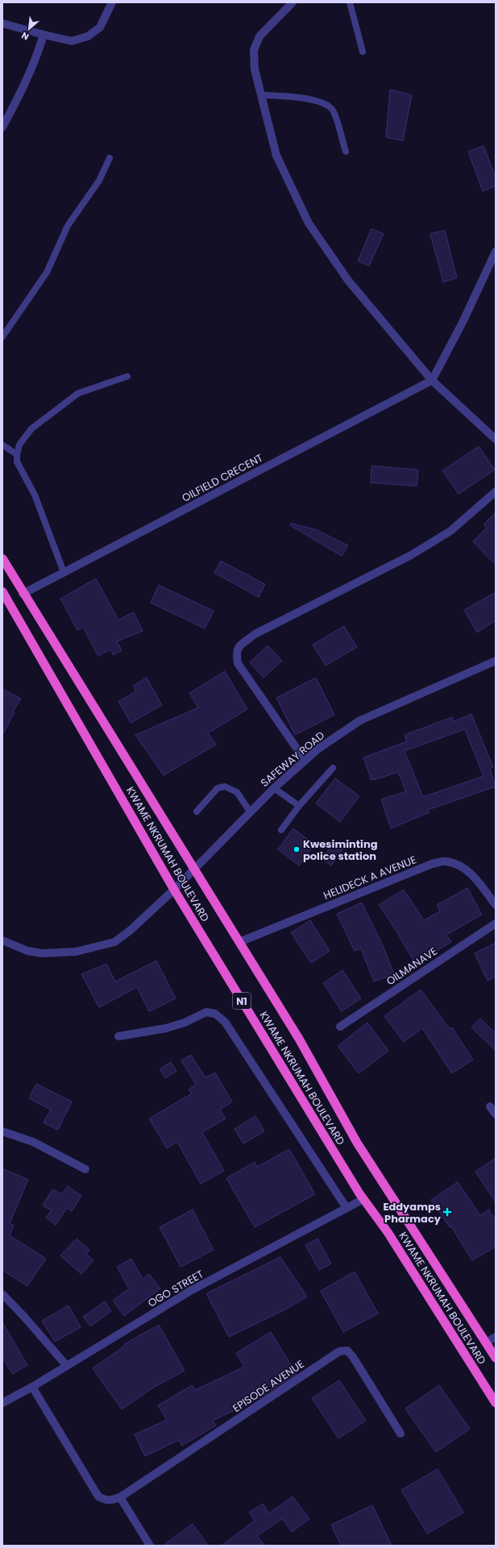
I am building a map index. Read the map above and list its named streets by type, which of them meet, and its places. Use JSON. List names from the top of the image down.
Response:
{
  "streets": {
    "highway": ["KWAME NKRUMAH BOULEVARD", "N1"],
    "street": [
      "OILFIELD CRECENT",
      "SAFEWAY ROAD",
      "HELIDECK A AVENUE",
      "OILMANAVE",
      "OGO STREET",
      "EPISODE AVENUE"
    ]
  },
  "crossings": [
    ["OILFIELD CRECENT", "KWAME NKRUMAH BOULEVARD"],
    ["SAFEWAY ROAD", "KWAME NKRUMAH BOULEVARD"],
    ["KWAME NKRUMAH BOULEVARD", "HELIDECK A AVENUE"],
    ["KWAME NKRUMAH BOULEVARD", "OGO STREET"]
  ],
  "places": {
    "other": ["Kwesiminting police station"],
    "health": ["Eddyamps Pharmacy"]
  },
  "north": "bottom left"
}
